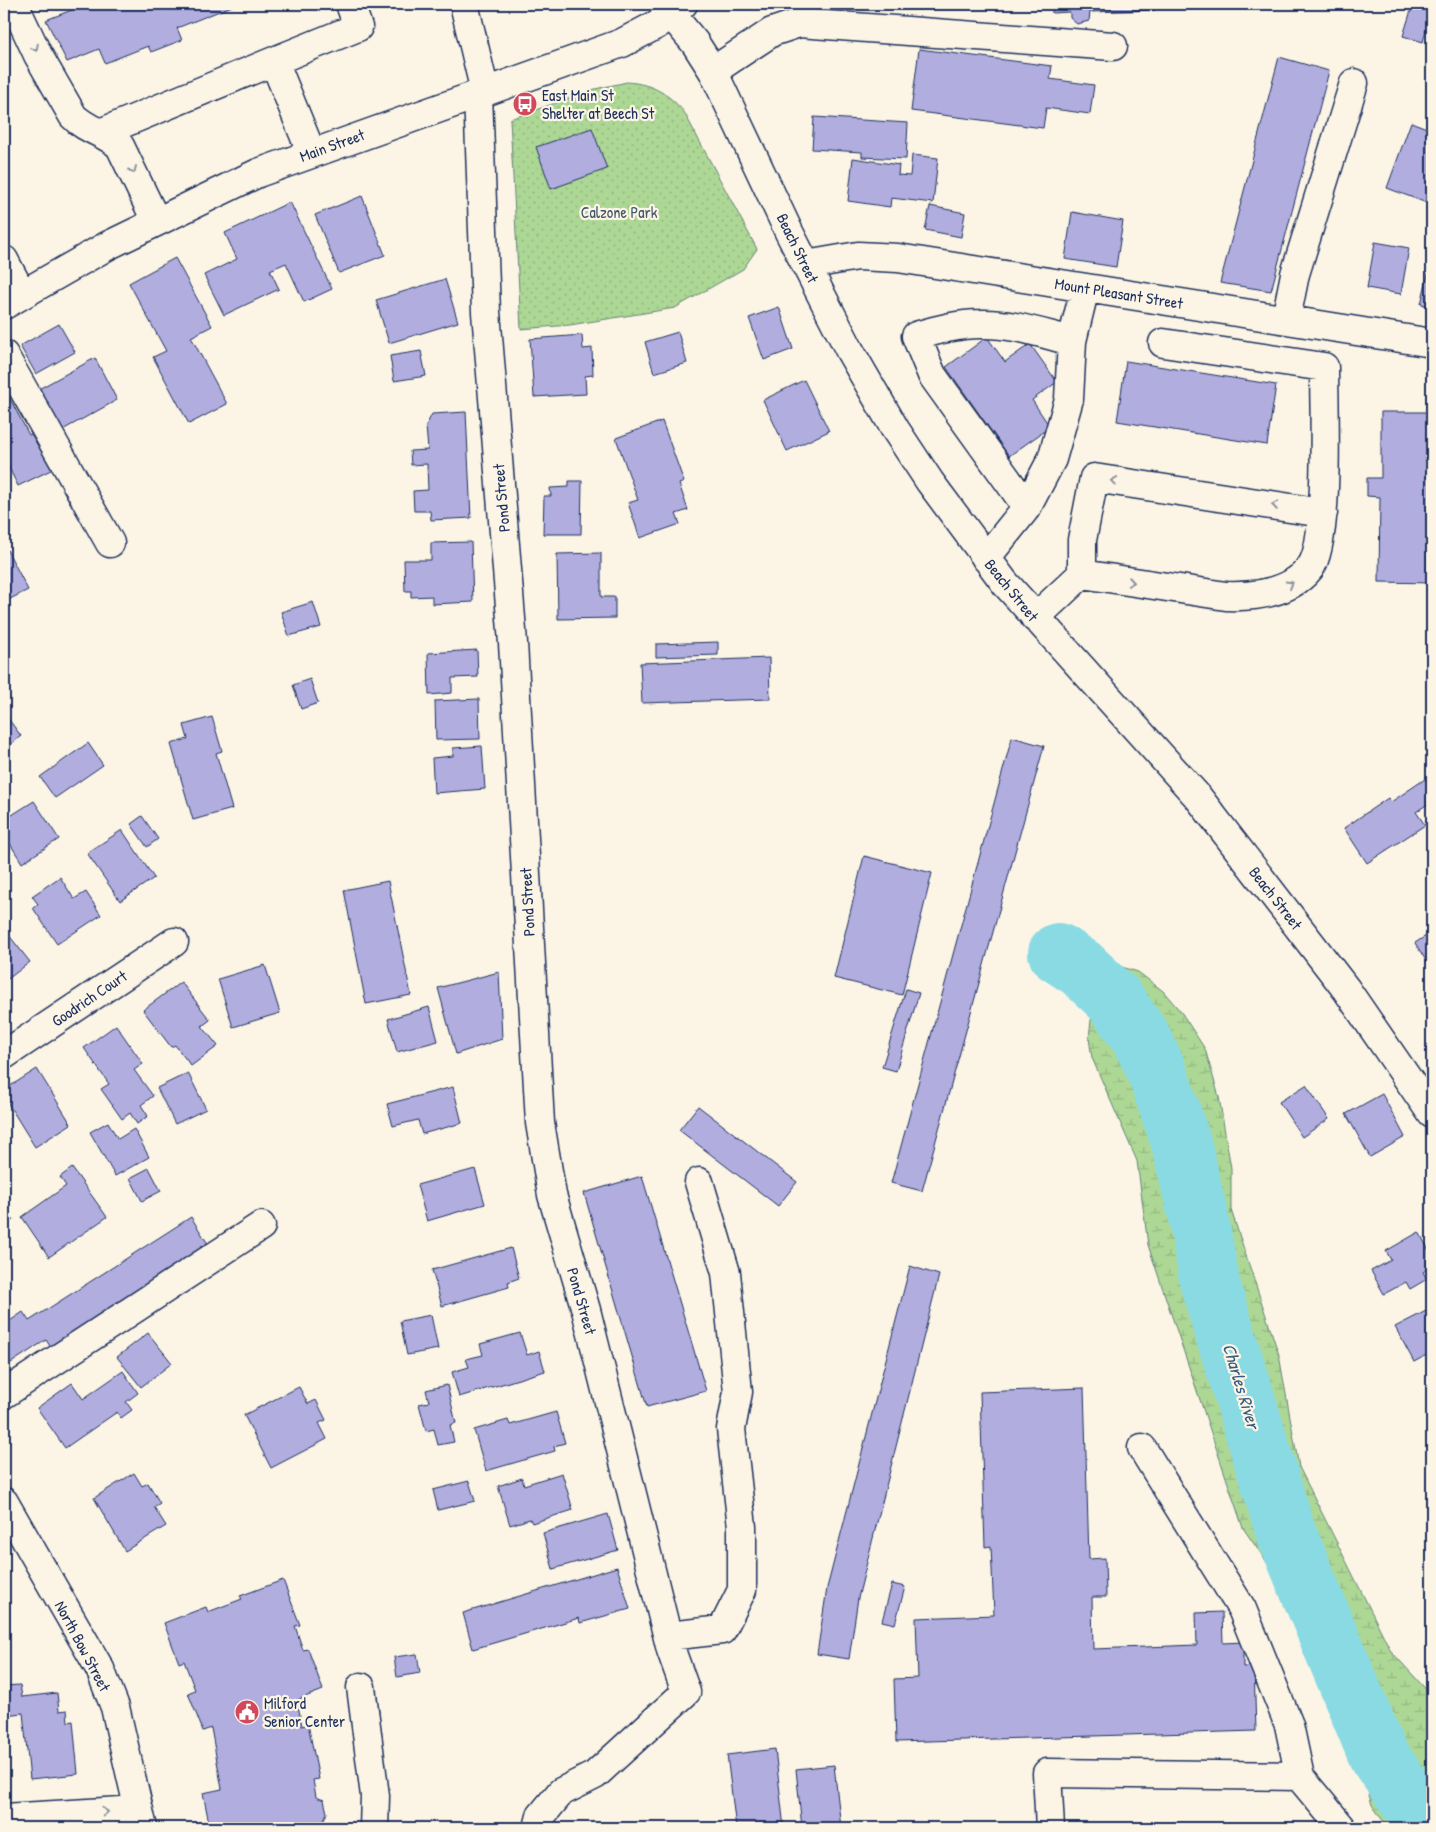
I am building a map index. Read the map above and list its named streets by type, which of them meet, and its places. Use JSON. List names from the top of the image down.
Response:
{
  "streets": {
    "street": [
      "Main Street",
      "Beach Street",
      "Mount Pleasant Street",
      "Pond Street",
      "Goodrich Court",
      "North Bow Street"
    ]
  },
  "crossings": [
    ["Main Street", "Beach Street"],
    ["Main Street", "Pond Street"],
    ["Beach Street", "Mount Pleasant Street"]
  ],
  "water": ["Charles River"],
  "parks": ["Calzone Park"],
  "places": {
    "bus stop": ["East Main St Shelter at Beech St"],
    "public building": ["Milford Senior Center"]
  }
}
